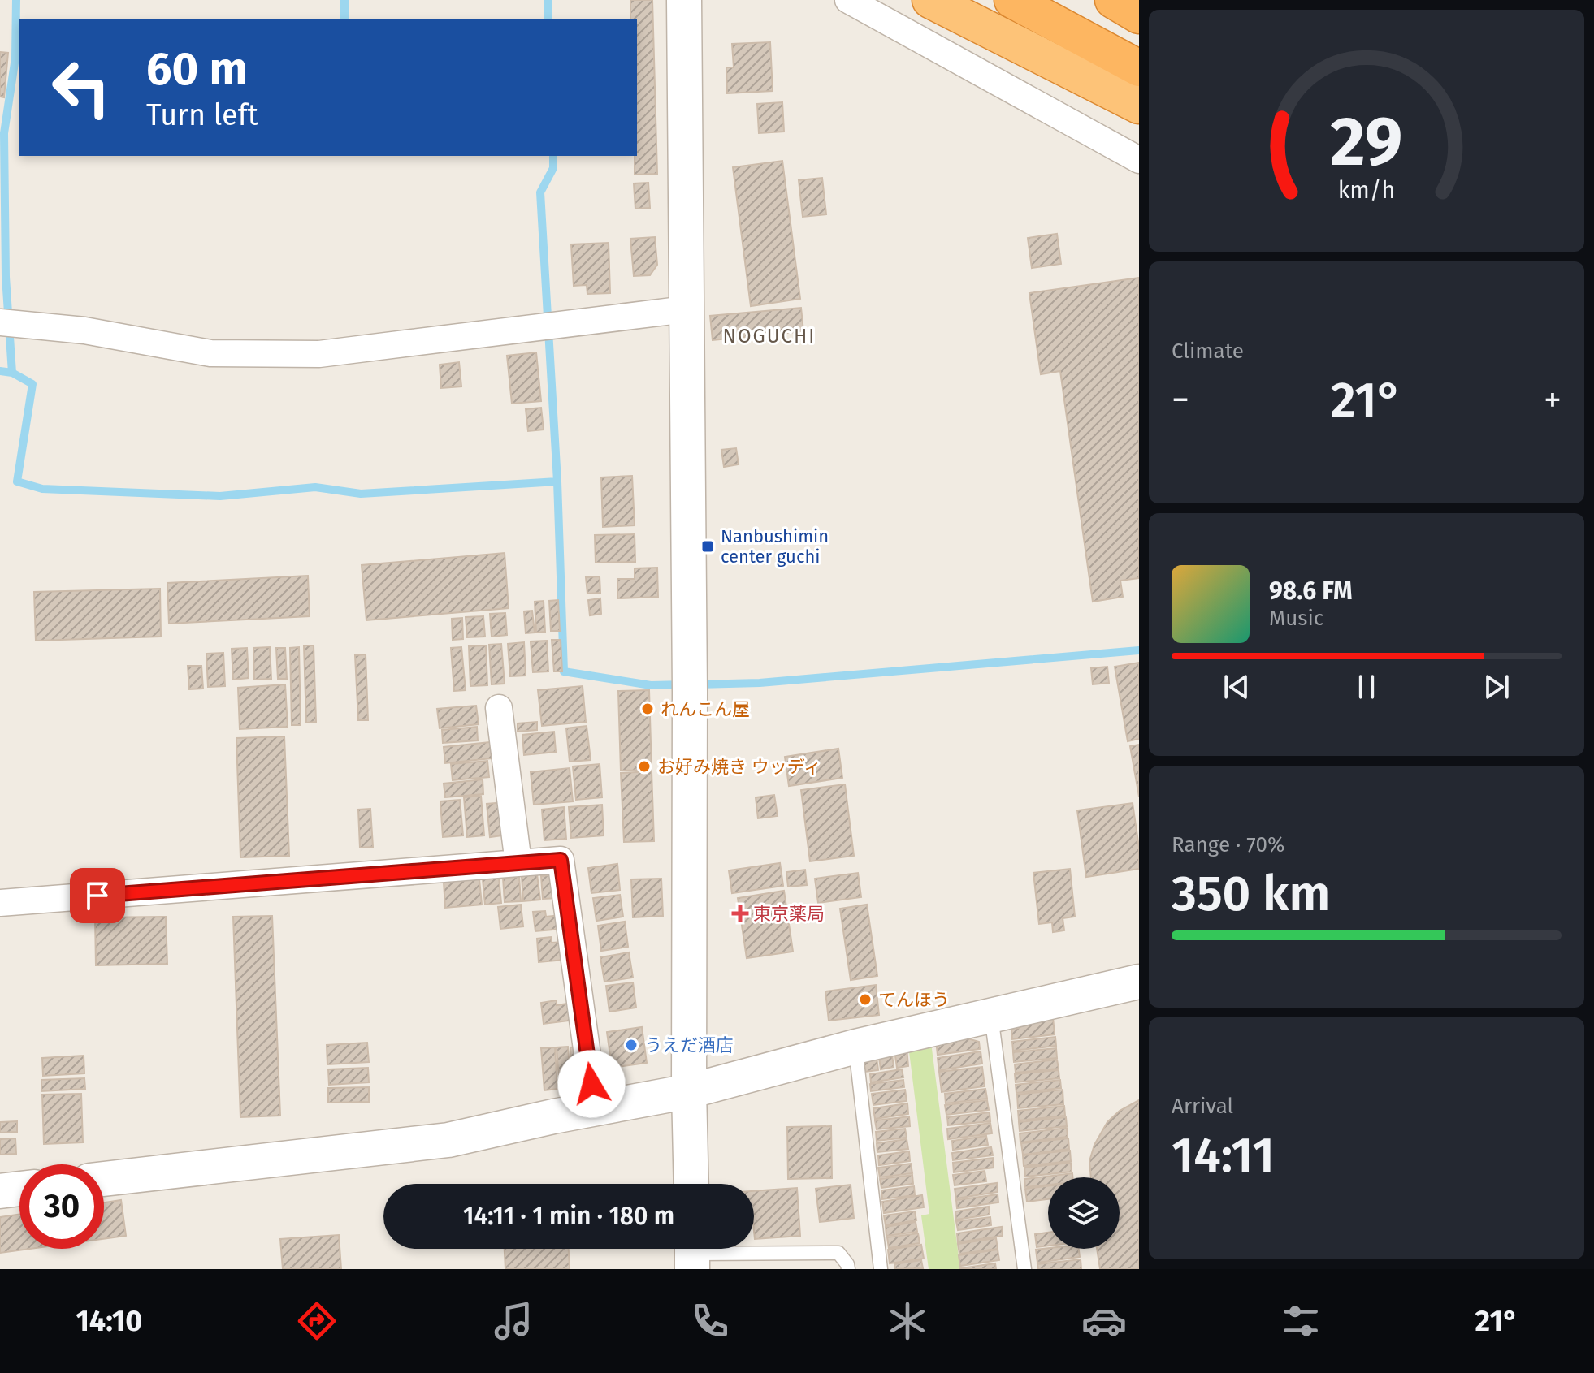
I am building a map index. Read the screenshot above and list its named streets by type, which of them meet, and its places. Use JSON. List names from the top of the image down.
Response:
{
  "districts": ["NOGUCHI"],
  "places": {
    "transit": ["Nanbushimin center guchi"],
    "other": [
      "れんこん屋",
      "お好み焼き ウッディ",
      "てんほう",
      "うえだ酒店"
    ],
    "health": ["東京薬局"]
  },
  "page": {
    "turn": ["60 m", "Turn left"],
    "tile": [
      "Climate",
      ["Range · 70%", "350 km"],
      ["Arrival", "14:11"]
    ],
    "heat": ["−", "21°", "+"],
    "song": ["98.6 FM", "Music"],
    "limit": "30",
    "trip": "14:11 · 1 min · 180 m",
    "tabs": ["14:10", "21°"],
    "gauge": ["29", "km/h"]
  }
}
